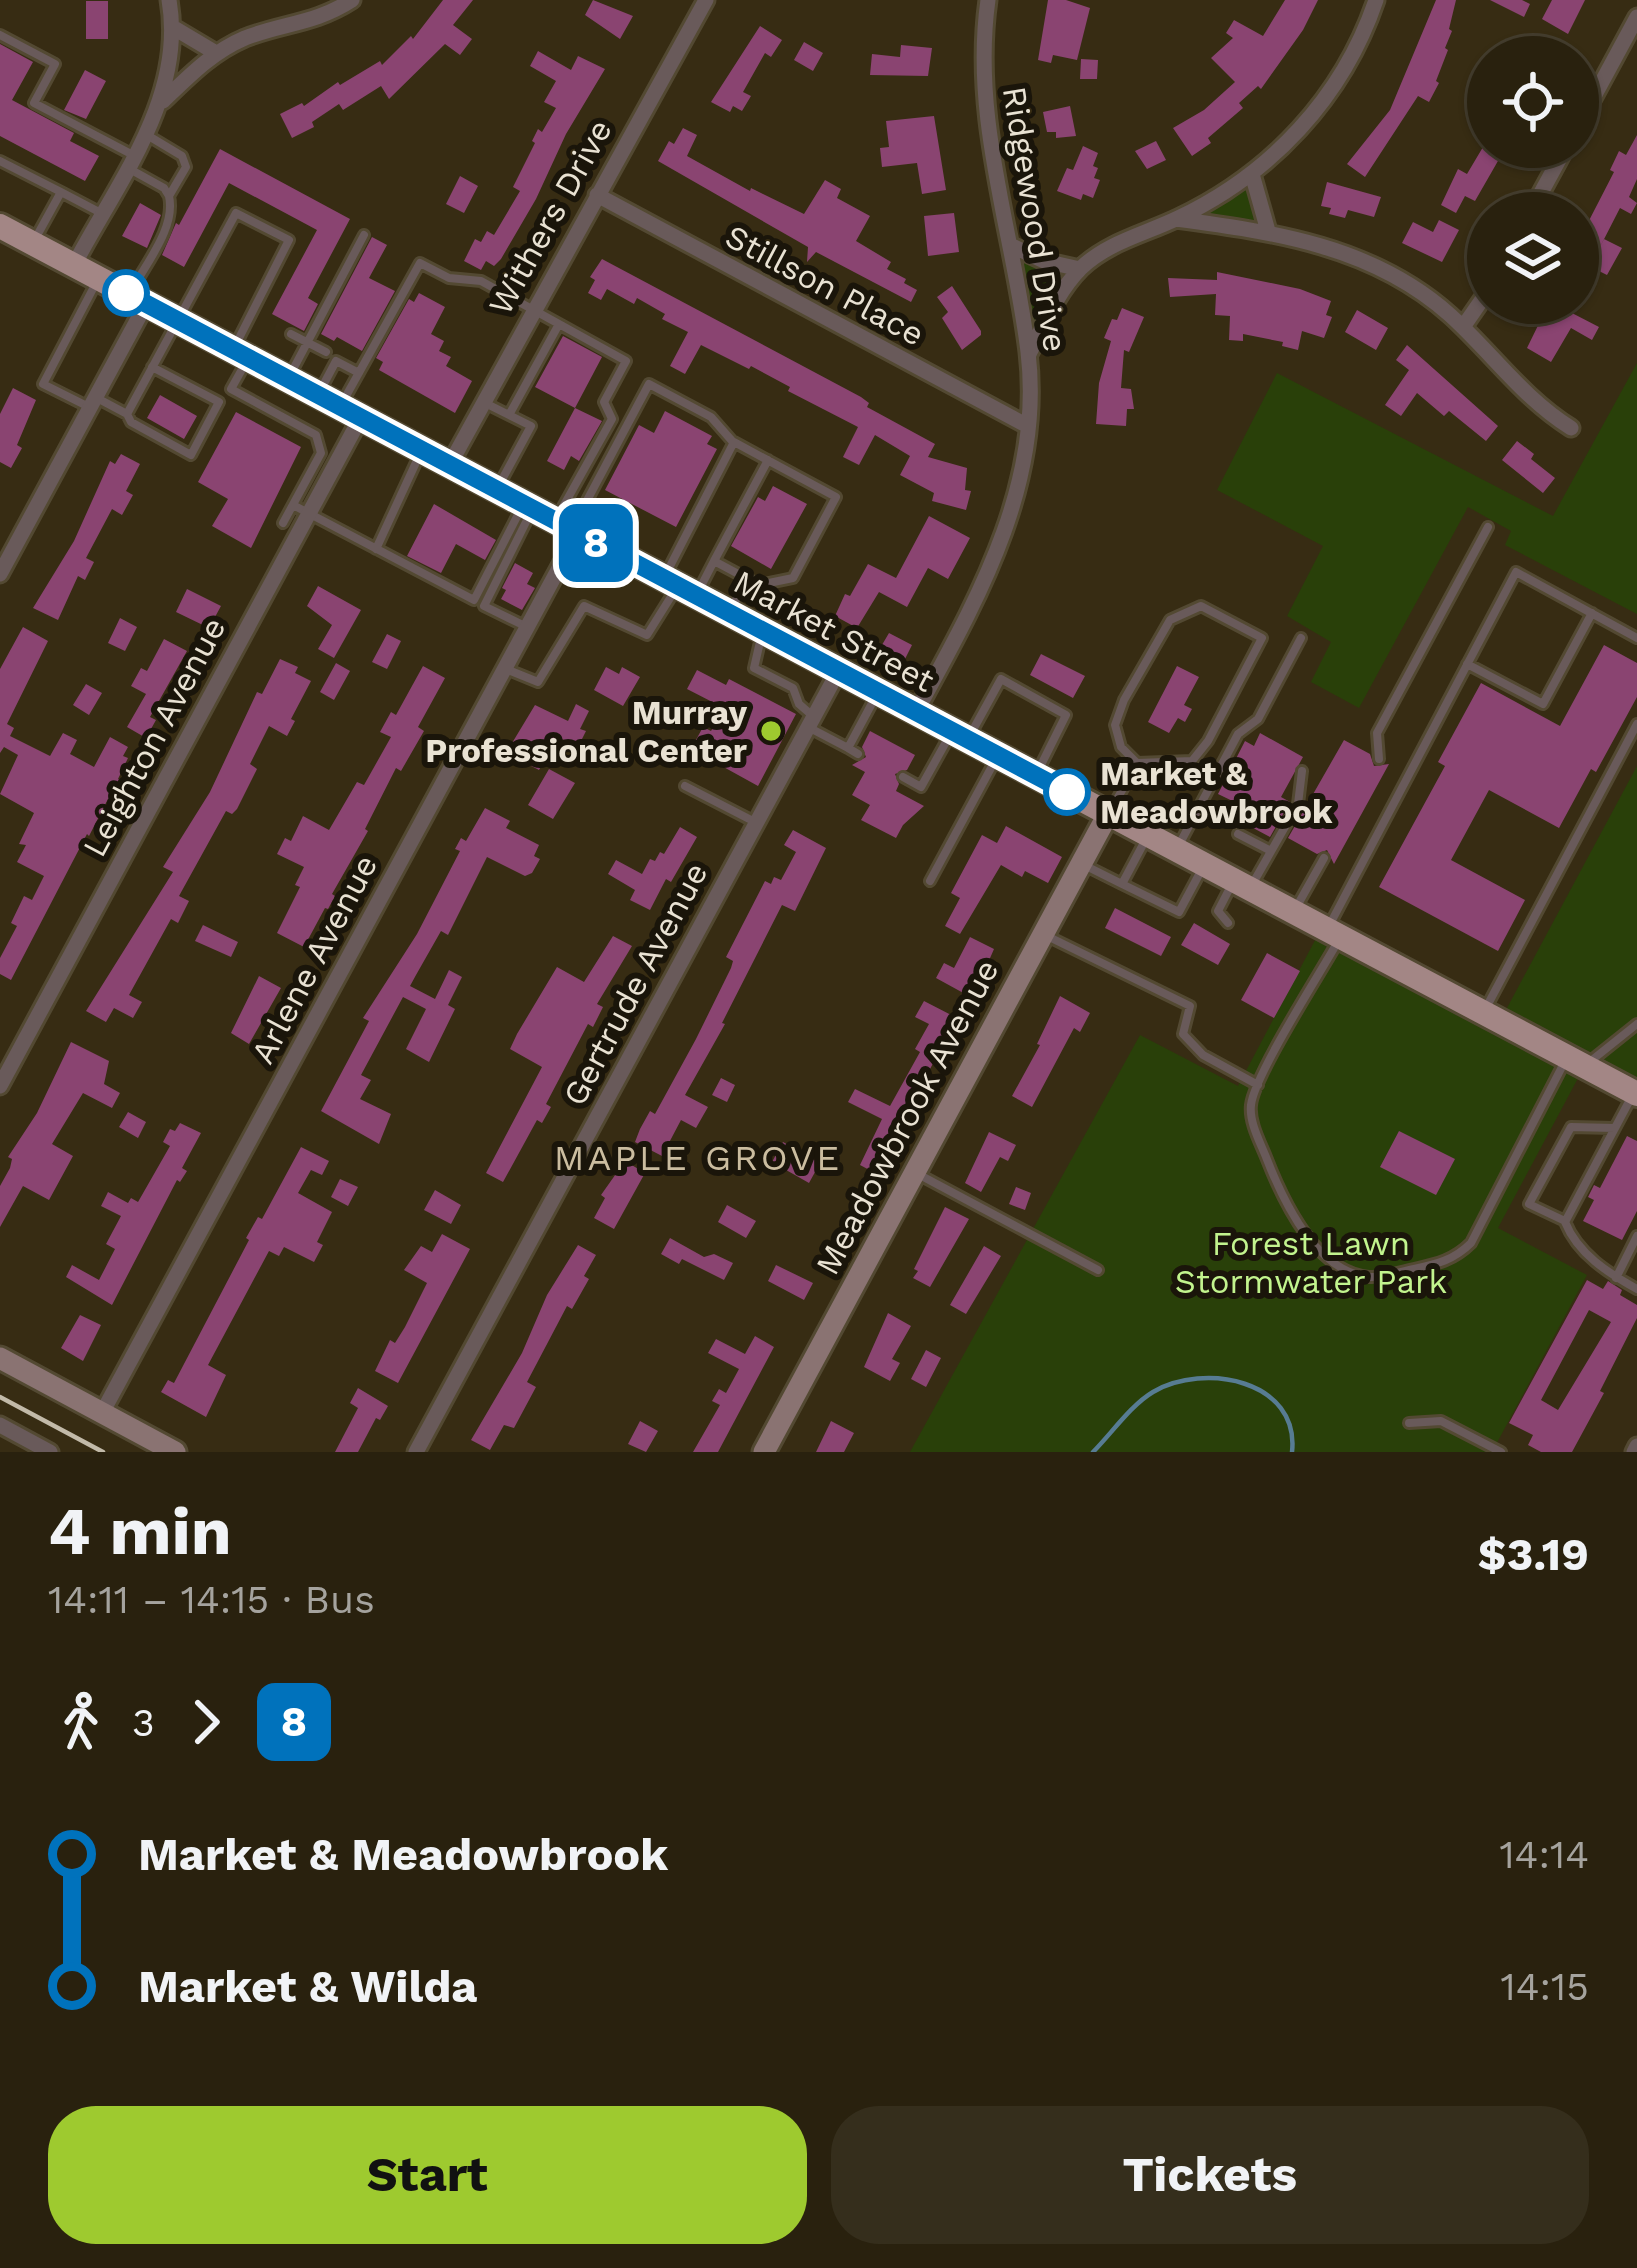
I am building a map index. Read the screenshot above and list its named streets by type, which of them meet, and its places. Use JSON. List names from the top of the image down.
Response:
{
  "streets": {
    "main road": ["Market Street"],
    "street": [
      "Withers Drive",
      "Ridgewood Drive",
      "Stillson Place",
      "Leighton Avenue",
      "Arlene Avenue",
      "Gertrude Avenue",
      "Meadowbrook Avenue"
    ]
  },
  "crossings": [
    ["Withers Drive", "Stillson Place"],
    ["Withers Drive", "Market Street"],
    ["Ridgewood Drive", "Stillson Place"],
    ["Ridgewood Drive", "Market Street"],
    ["Market Street", "Leighton Avenue"],
    ["Market Street", "Arlene Avenue"],
    ["Market Street", "Gertrude Avenue"],
    ["Market Street", "Meadowbrook Avenue"]
  ],
  "districts": ["MAPLE GROVE"],
  "parks": ["Forest Lawn Stormwater Park"],
  "places": ["Murray Professional Center", "Market & Meadowbrook"],
  "lines": ["bus line 8"],
  "page": {
    "on_map": "8",
    "heading": ["4 min", "14:11 – 14:15 · Bus", "$3.19"],
    "legs": ["3", "8"],
    "list": [
      {
        "name": "Market & Meadowbrook",
        "value": "14:14"
      },
      {
        "name": "Market & Wilda",
        "value": "14:15"
      }
    ],
    "buttons": ["Start", "Tickets"]
  }
}
